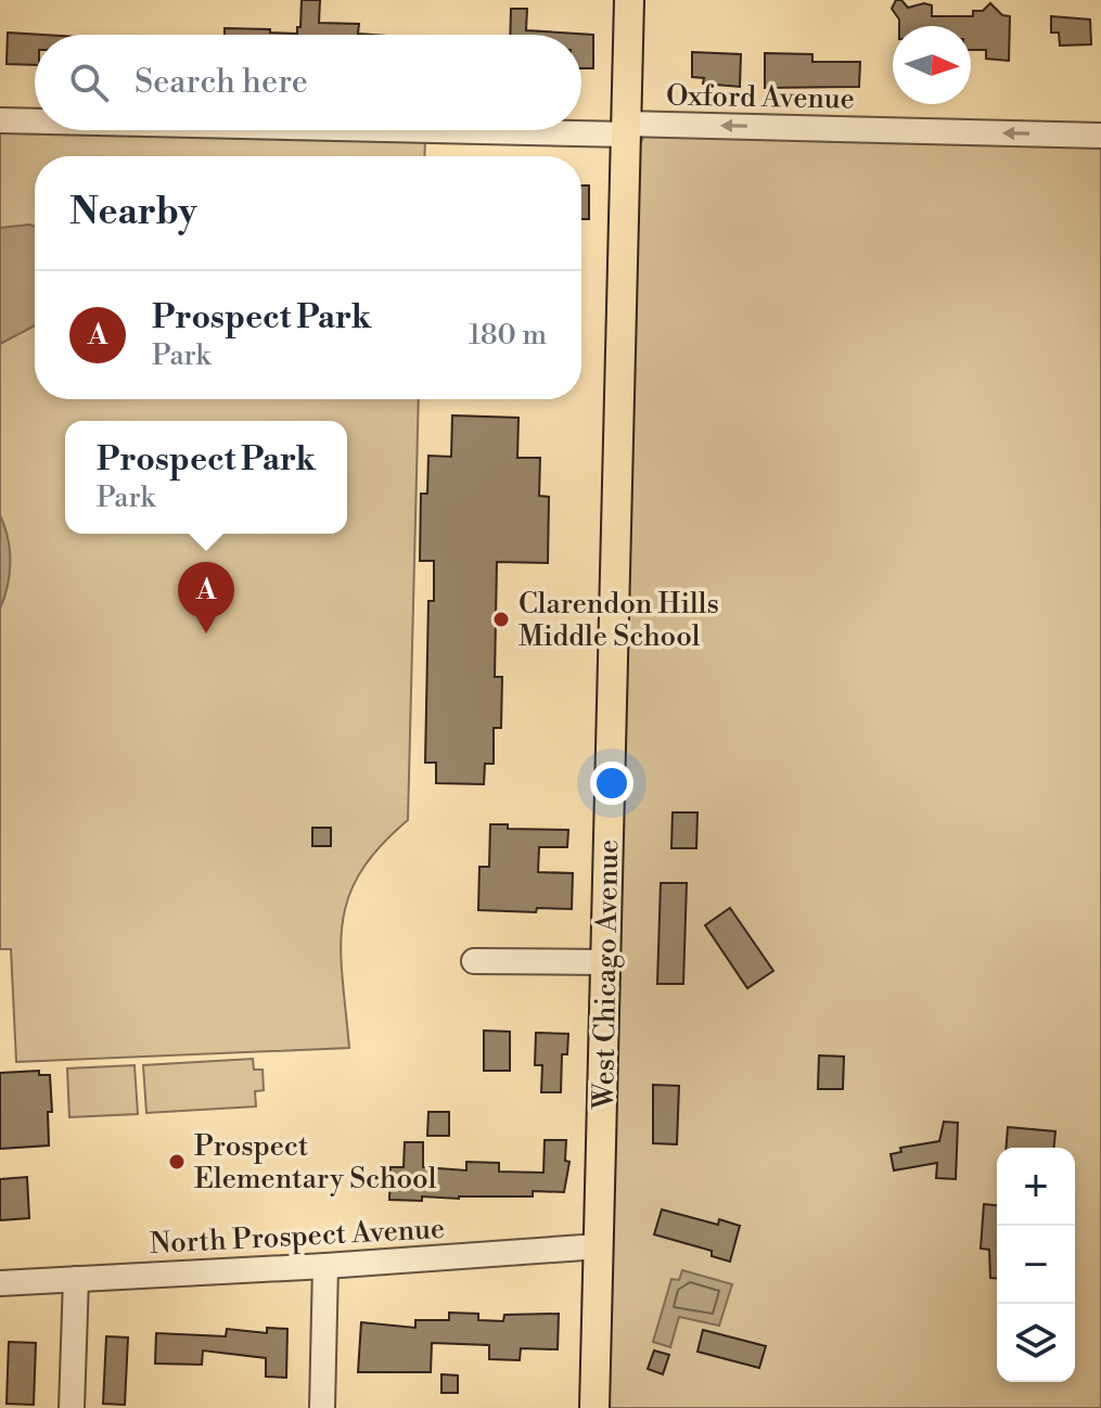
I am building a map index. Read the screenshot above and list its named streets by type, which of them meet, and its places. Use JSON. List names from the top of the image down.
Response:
{
  "streets": {
    "main road": ["West Chicago Avenue"],
    "street": ["Oxford Avenue", "North Prospect Avenue"]
  },
  "crossings": [
    ["Oxford Avenue", "West Chicago Avenue"],
    ["West Chicago Avenue", "North Prospect Avenue"]
  ],
  "one_way": ["Oxford Avenue"],
  "places": ["Clarendon Hills Middle School", "Prospect Elementary School"],
  "north": "right",
  "page": {
    "search": "Search here",
    "heading": "Nearby",
    "list": [
      {
        "mark": "A",
        "name": "Prospect Park",
        "note": "Park",
        "value": "180 m"
      }
    ],
    "popup": ["Prospect Park", "Park"],
    "pins": "A",
    "map_buttons": ["+", "−"]
  }
}
